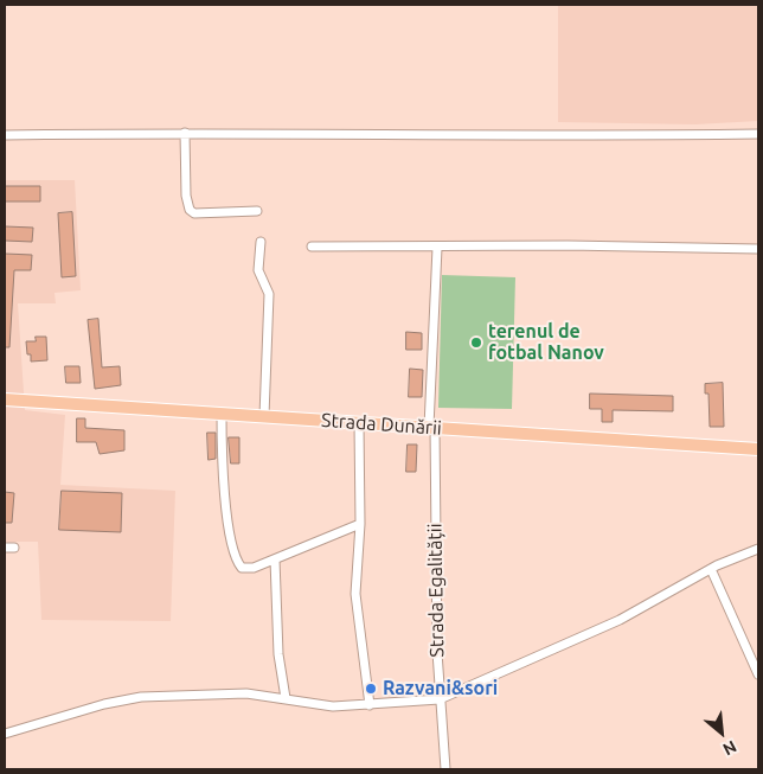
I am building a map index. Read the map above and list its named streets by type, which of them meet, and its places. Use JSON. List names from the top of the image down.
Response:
{
  "streets": {
    "main road": ["Strada Dunării"],
    "street": ["Strada Egalității"]
  },
  "crossings": [
    ["Strada Dunării", "Strada Egalității"]
  ],
  "places": ["terenul de fotbal Nanov", "Razvani&sori"],
  "north": "bottom right"
}
